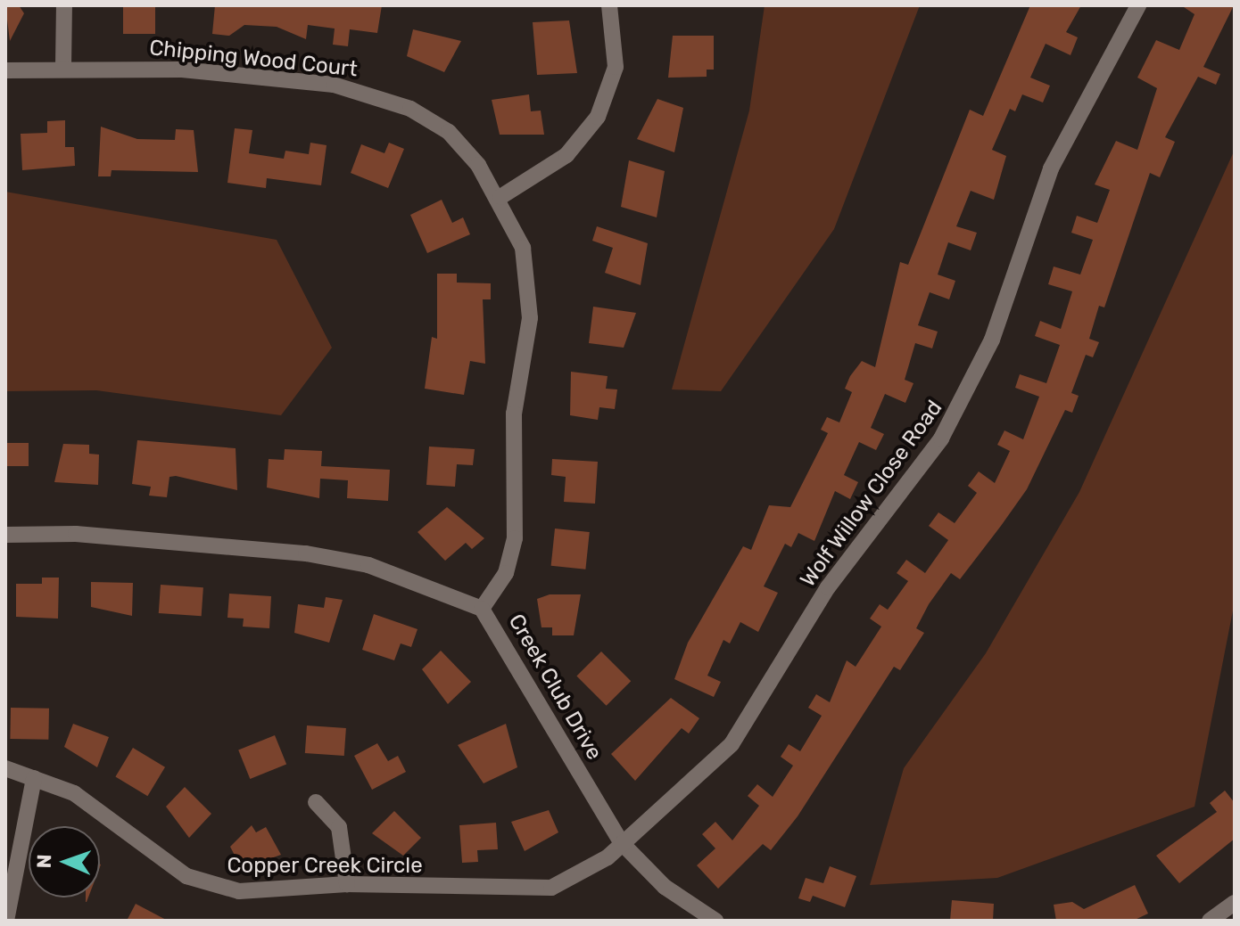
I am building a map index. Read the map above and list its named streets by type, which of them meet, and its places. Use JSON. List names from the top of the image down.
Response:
{
  "streets": {
    "street": [
      "Chipping Wood Court",
      "Wolf Willow Close Road",
      "Creek Club Drive",
      "Copper Creek Circle"
    ]
  },
  "crossings": [
    ["Chipping Wood Court", "Creek Club Drive"],
    ["Wolf Willow Close Road", "Creek Club Drive"],
    ["Wolf Willow Close Road", "Copper Creek Circle"],
    ["Creek Club Drive", "Copper Creek Circle"]
  ],
  "north": "left"
}
